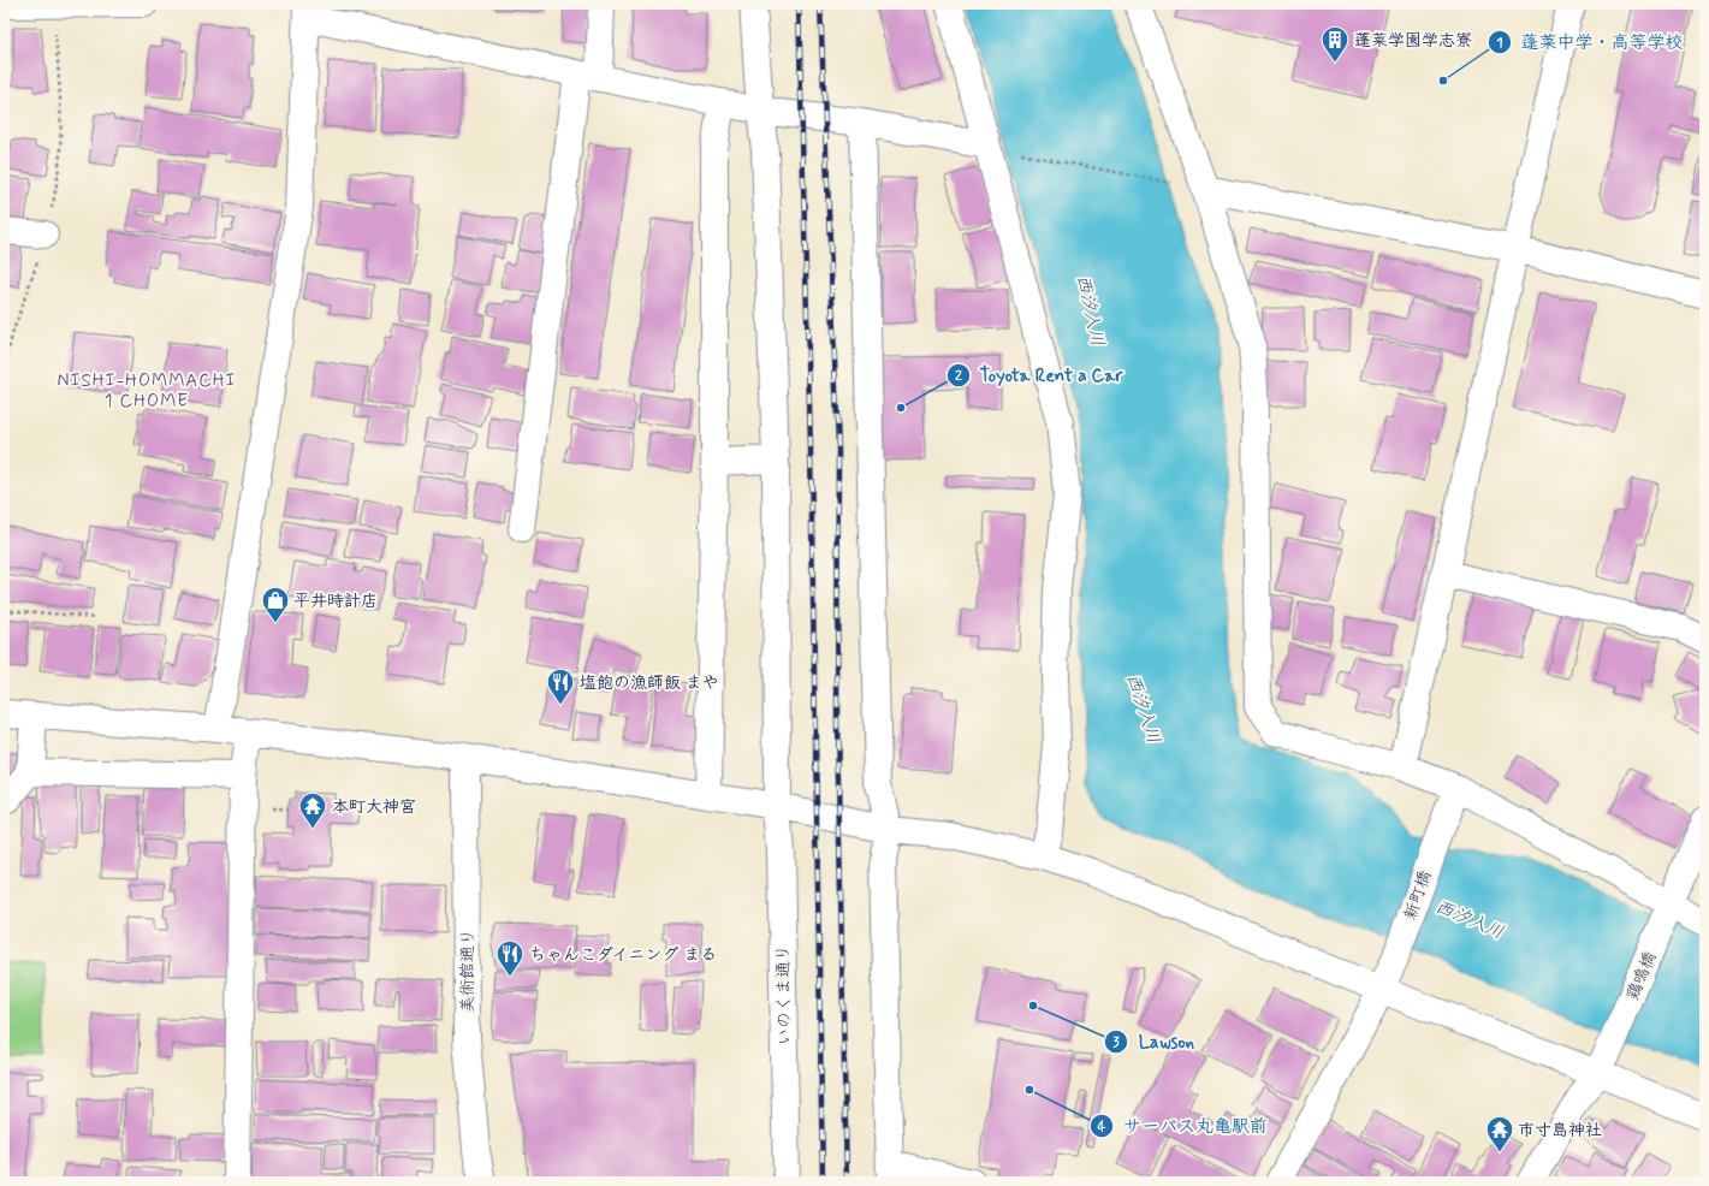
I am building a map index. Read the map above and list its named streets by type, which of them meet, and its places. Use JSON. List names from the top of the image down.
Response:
{
  "streets": {
    "street": [
      "新町橋",
      "美術館通り",
      "鶏鳴橋",
      "いのくま通り"
    ]
  },
  "districts": ["NISHI-HOMMACHI 1 CHOME"],
  "water": ["西汐入川"],
  "places": {
    "building": ["蓬莱学園学志寮"],
    "other": [
      "蓬莱中学・高等学校",
      "Toyota Rent a Car",
      "Lawson",
      "サーパス丸亀駅前"
    ],
    "shop": ["平井時計店"],
    "restaurant": ["塩飽の漁師飯 まや", "ちゃんこダイニング まる"],
    "temple": ["本町大神宮", "市寸島神社"]
  }
}
